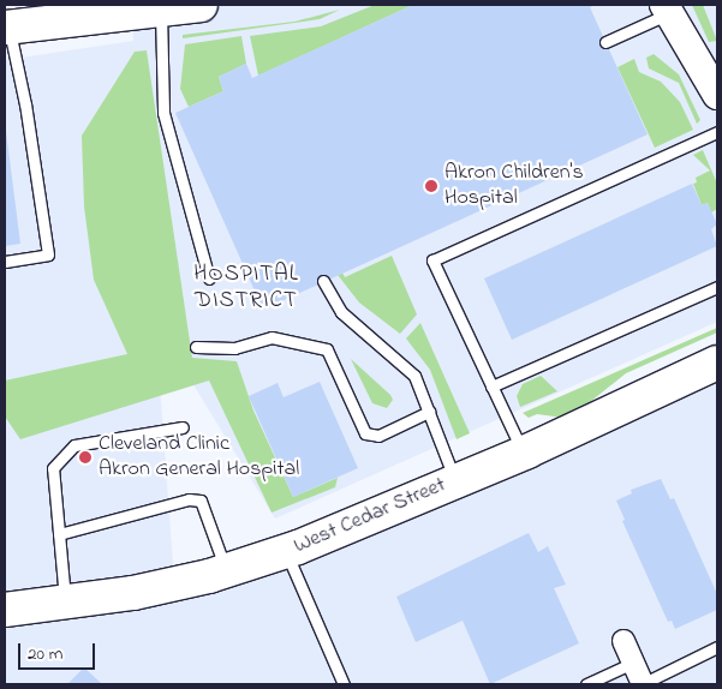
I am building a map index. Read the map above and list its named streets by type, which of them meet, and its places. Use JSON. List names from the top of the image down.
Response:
{
  "streets": {
    "main road": ["West Cedar Street"]
  },
  "districts": ["HOSPITAL DISTRICT"],
  "places": ["Akron Children's Hospital", "Cleveland Clinic Akron General Hospital"],
  "scale_bar": "20 m"
}
